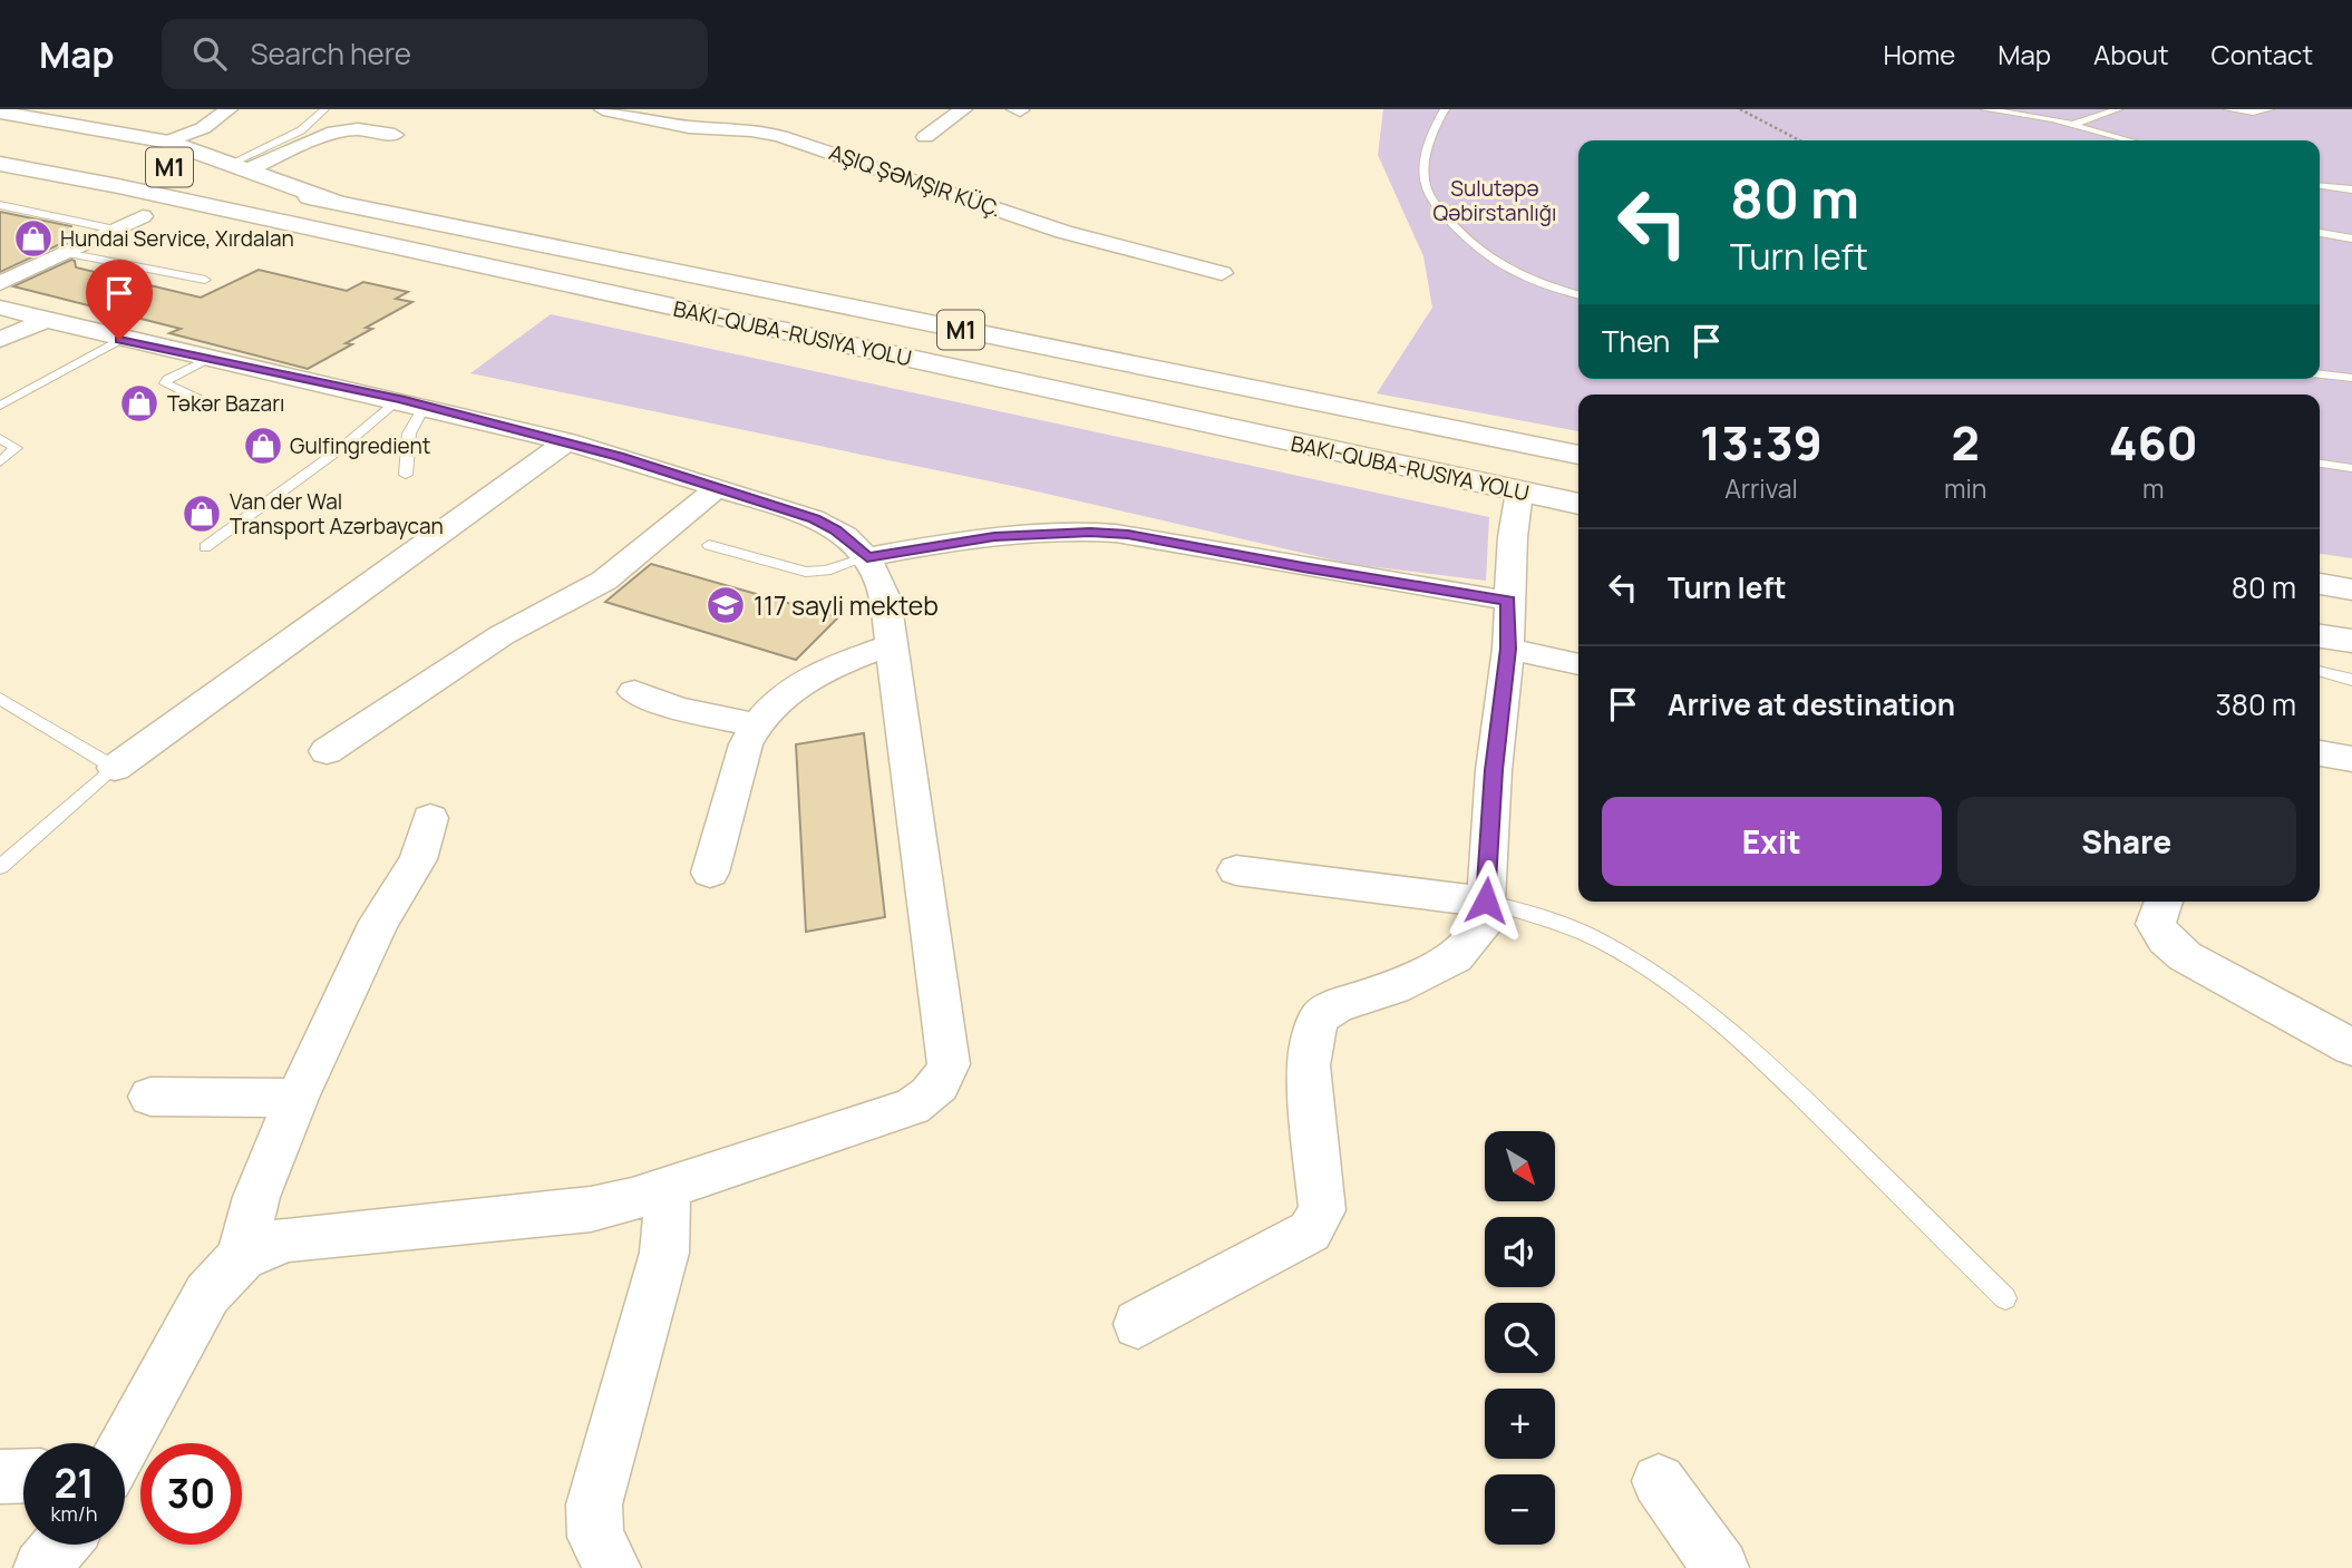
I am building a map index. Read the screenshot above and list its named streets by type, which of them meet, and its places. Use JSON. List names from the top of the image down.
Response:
{
  "streets": {
    "highway": ["M1"]
  },
  "parks": ["Sulutəpə Qəbirstanlığı"],
  "places": {
    "shop": [
      "Hundai Service, Xırdalan",
      "Təkər Bazarı",
      "Gulfingredient",
      "Van der Wal Transport Azərbaycan"
    ],
    "school or university": ["117 sayli mekteb"]
  },
  "north": "bottom right",
  "page": {
    "header": "Map",
    "search": "Search here",
    "nav": [
      "Home",
      "Map",
      "About",
      "Contact"
    ],
    "turn": ["80 m", "Turn left"],
    "then": "Then",
    "eta": [
      "13:39",
      "Arrival",
      "2",
      "min",
      "460",
      "m"
    ],
    "list": [
      {
        "name": "Turn left",
        "value": "80 m"
      },
      {
        "name": "Arrive at destination",
        "value": "380 m"
      }
    ],
    "buttons": ["Exit", "Share"],
    "map_buttons": ["+", "−"],
    "speed": "21 km/h",
    "limit": "30"
  }
}
